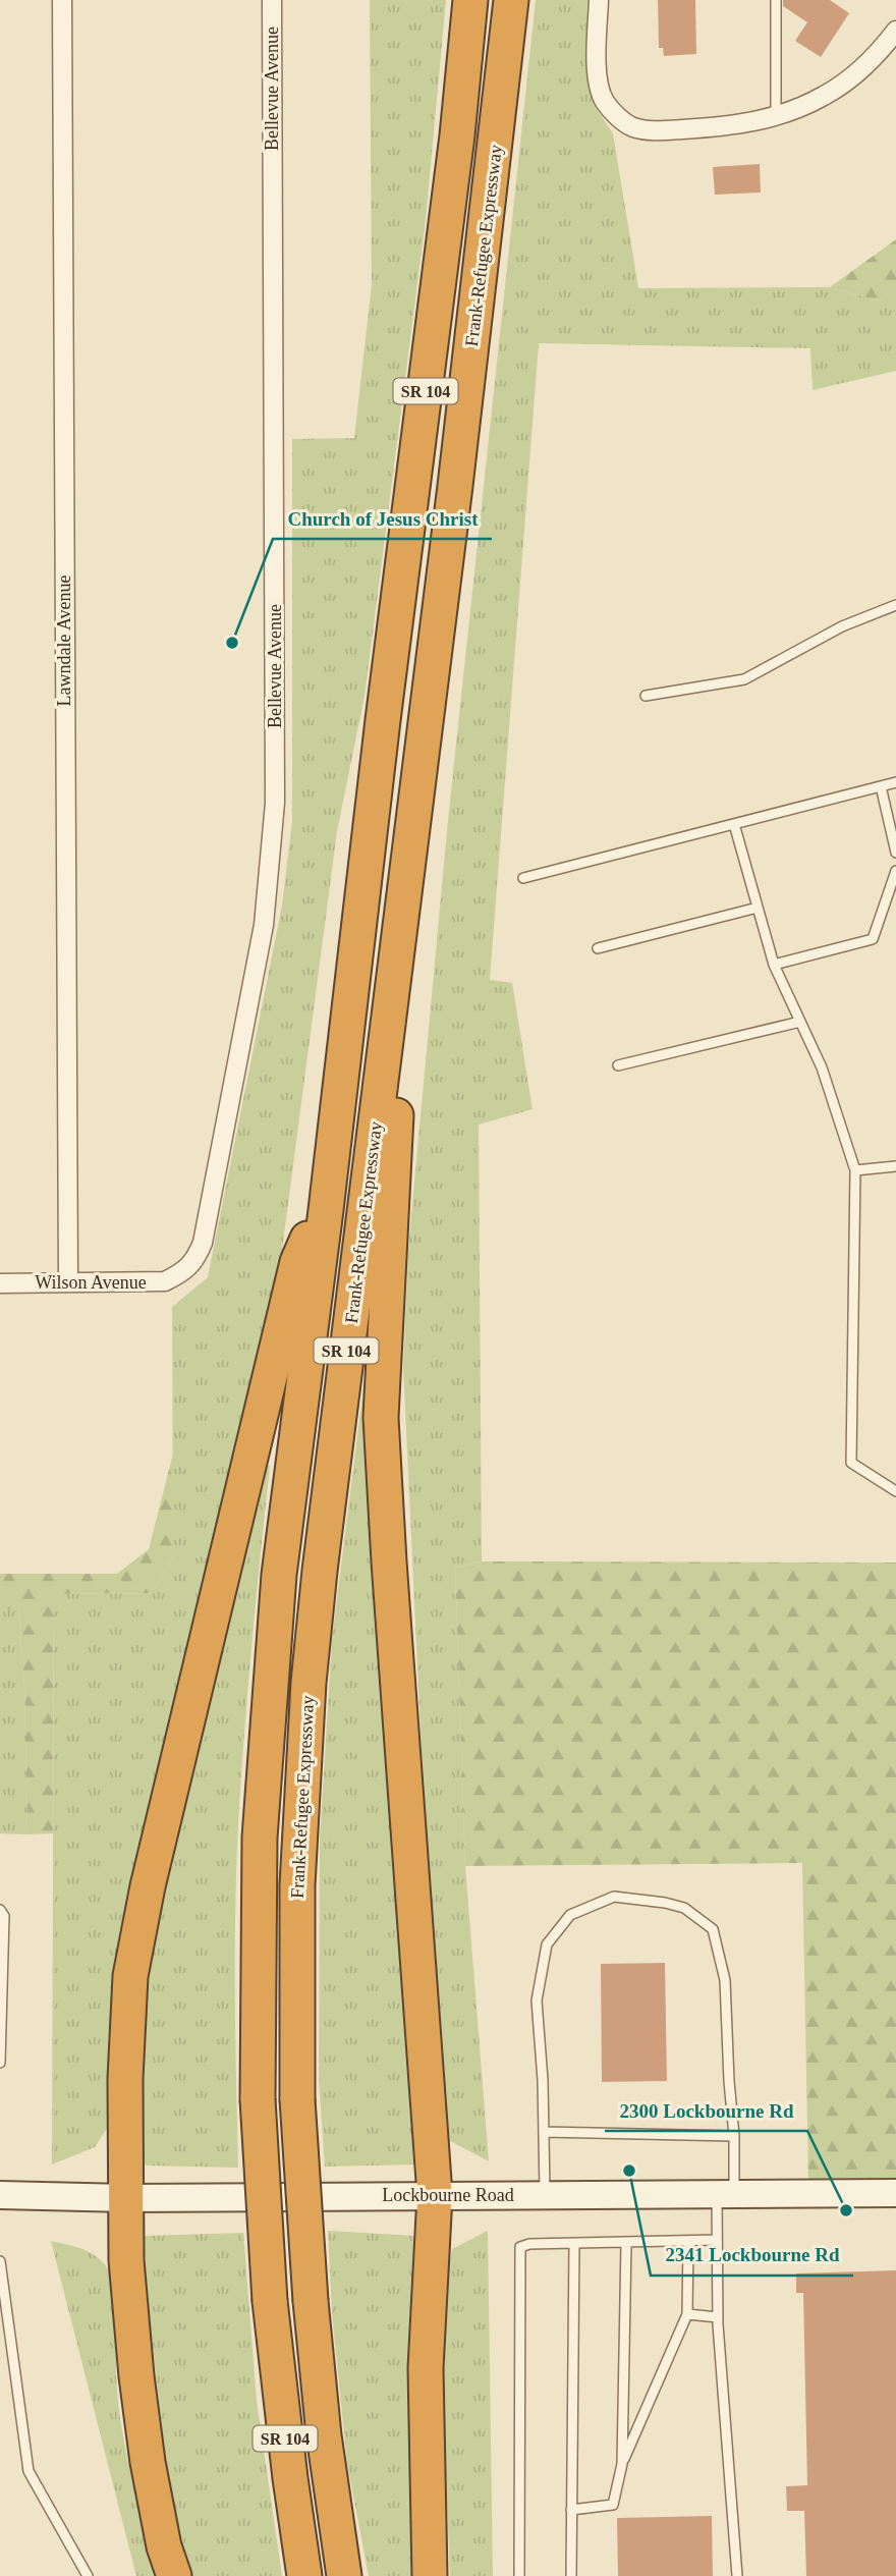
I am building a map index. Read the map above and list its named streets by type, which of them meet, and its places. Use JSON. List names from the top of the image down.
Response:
{
  "streets": {
    "highway": ["Frank-Refugee Expressway", "SR 104"],
    "main road": ["Lockbourne Road"],
    "street": ["Bellevue Avenue", "Lawndale Avenue", "Wilson Avenue"]
  },
  "crossings": [
    ["Bellevue Avenue", "Wilson Avenue"],
    ["Lawndale Avenue", "Wilson Avenue"]
  ],
  "places": ["Church of Jesus Christ", "2341 Lockbourne Rd", "2300 Lockbourne Rd"]
}
